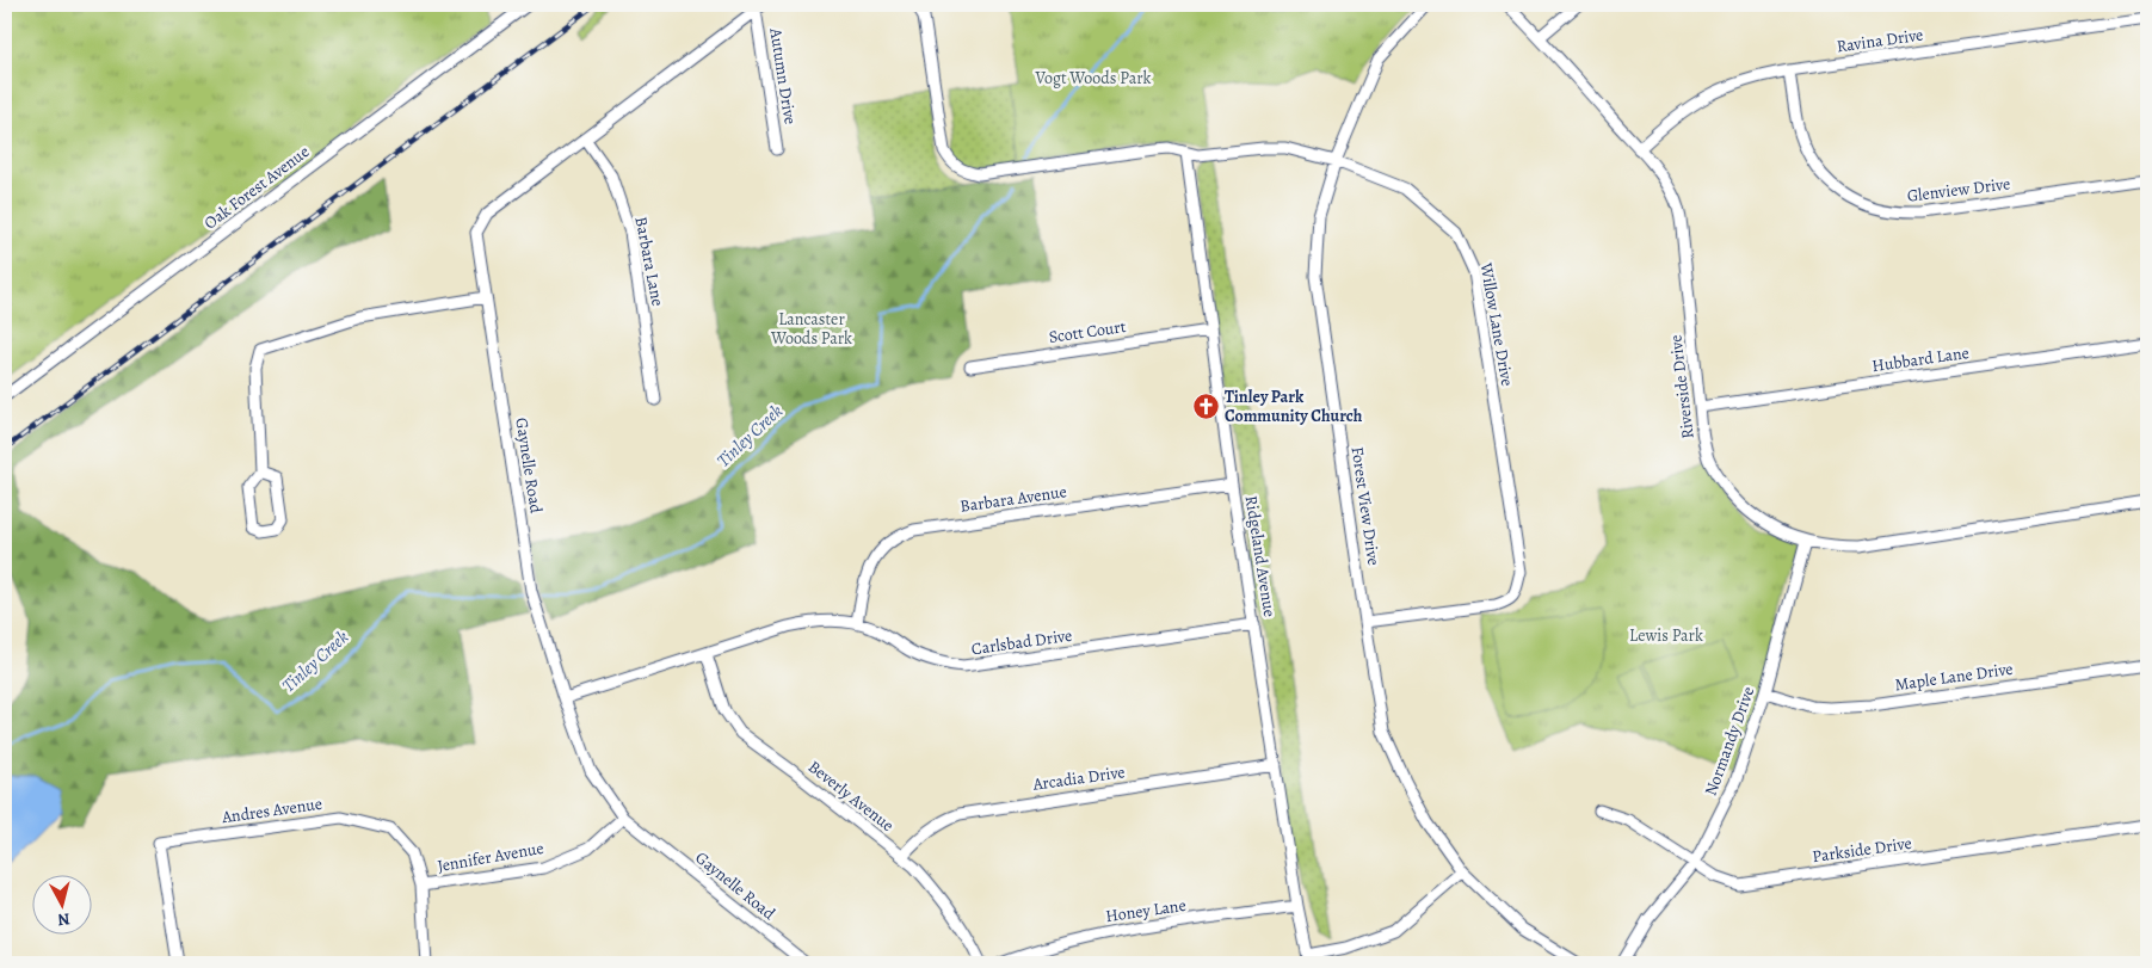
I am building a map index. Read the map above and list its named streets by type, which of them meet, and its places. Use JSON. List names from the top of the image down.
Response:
{
  "streets": {
    "street": [
      "Ravina Drive",
      "Autumn Drive",
      "Oak Forest Avenue",
      "Glenview Drive",
      "Barbara Lane",
      "Willow Lane Drive",
      "Scott Court",
      "Hubbard Lane",
      "Riverside Drive",
      "Gaynelle Road",
      "Barbara Avenue",
      "Forest View Drive",
      "Ridgeland Avenue",
      "Carlsbad Drive",
      "Maple Lane Drive",
      "Normandy Drive",
      "Arcadia Drive",
      "Beverly Avenue",
      "Andres Avenue",
      "Parkside Drive",
      "Jennifer Avenue",
      "Honey Lane"
    ]
  },
  "crossings": [
    ["Ravina Drive", "Glenview Drive"],
    ["Ravina Drive", "Riverside Drive"],
    ["Autumn Drive", "Gaynelle Road"],
    ["Barbara Lane", "Gaynelle Road"],
    ["Willow Lane Drive", "Forest View Drive"],
    ["Willow Lane Drive", "Ridgeland Avenue"],
    ["Scott Court", "Ridgeland Avenue"],
    ["Hubbard Lane", "Riverside Drive"],
    ["Riverside Drive", "Normandy Drive"],
    ["Gaynelle Road", "Carlsbad Drive"],
    ["Gaynelle Road", "Jennifer Avenue"],
    ["Barbara Avenue", "Ridgeland Avenue"],
    ["Barbara Avenue", "Carlsbad Drive"],
    ["Ridgeland Avenue", "Carlsbad Drive"],
    ["Ridgeland Avenue", "Arcadia Drive"],
    ["Ridgeland Avenue", "Honey Lane"],
    ["Carlsbad Drive", "Beverly Avenue"],
    ["Maple Lane Drive", "Normandy Drive"],
    ["Normandy Drive", "Parkside Drive"],
    ["Arcadia Drive", "Beverly Avenue"],
    ["Andres Avenue", "Jennifer Avenue"]
  ],
  "water": ["Tinley Creek"],
  "parks": ["Vogt Woods Park", "Lancaster Woods Park", "Lewis Park"],
  "places": {
    "church": ["Tinley Park Community Church"]
  },
  "north": "bottom"
}
